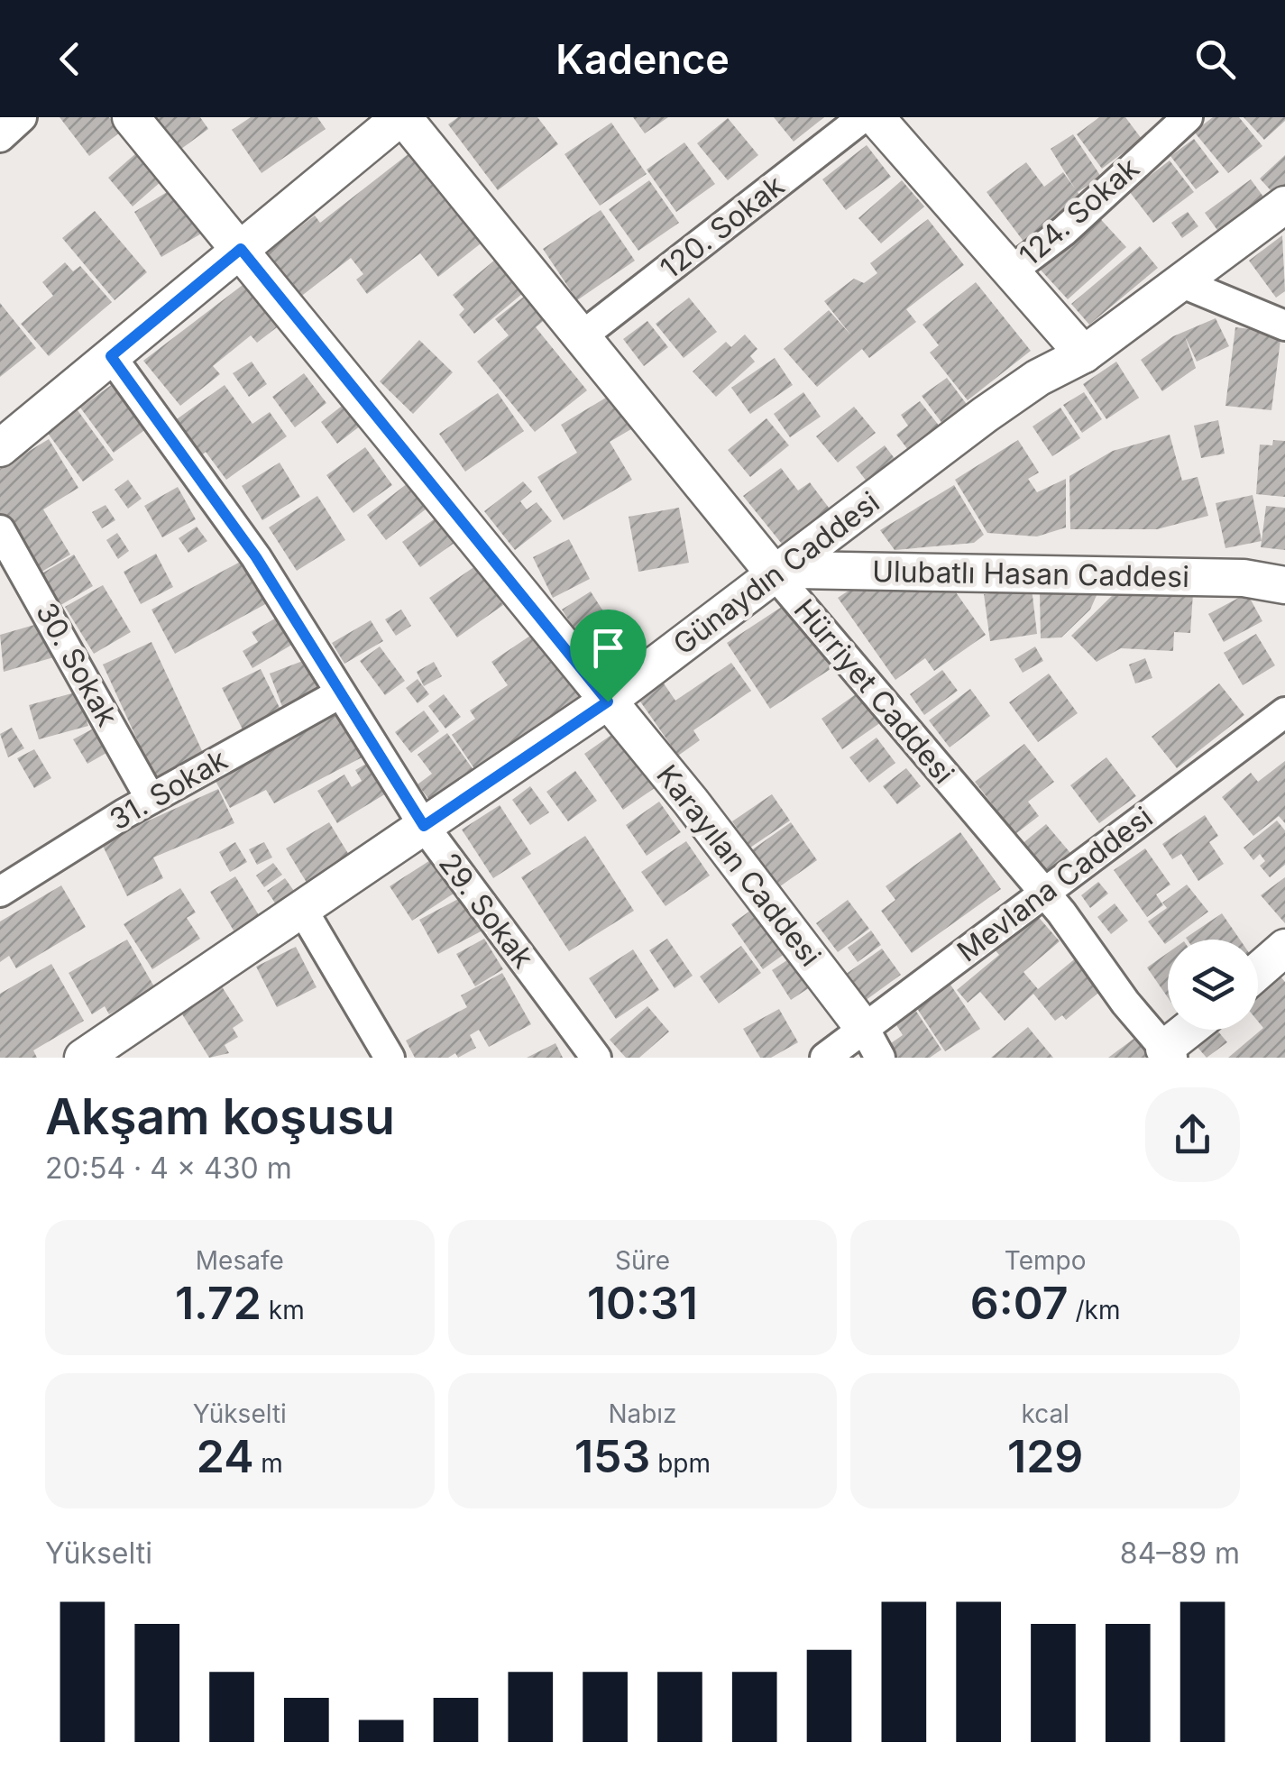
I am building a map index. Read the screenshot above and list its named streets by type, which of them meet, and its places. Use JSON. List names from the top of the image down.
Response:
{
  "streets": {
    "street": [
      "124. Sokak",
      "120. Sokak",
      "Günaydın Caddesi",
      "Ulubatlı Hasan Caddesi",
      "30. Sokak",
      "Hürriyet Caddesi",
      "31. Sokak",
      "Karayılan Caddesi",
      "Mevlana Caddesi",
      "29. Sokak"
    ]
  },
  "crossings": [
    ["120. Sokak", "Hürriyet Caddesi"],
    ["Günaydın Caddesi", "Ulubatlı Hasan Caddesi"],
    ["Günaydın Caddesi", "Hürriyet Caddesi"],
    ["Günaydın Caddesi", "Karayılan Caddesi"],
    ["Günaydın Caddesi", "29. Sokak"],
    ["Ulubatlı Hasan Caddesi", "Hürriyet Caddesi"],
    ["30. Sokak", "31. Sokak"],
    ["Hürriyet Caddesi", "Mevlana Caddesi"],
    ["31. Sokak", "29. Sokak"],
    ["Karayılan Caddesi", "Mevlana Caddesi"]
  ],
  "page": {
    "header": "Kadence",
    "heading": ["Akşam koşusu", "20:54 · 4 × 430 m"],
    "stats": [
      ["Mesafe", "1.72 km"],
      ["Süre", "10:31"],
      ["Tempo", "6:07 /km"],
      ["Yükselti", "24 m"],
      ["Nabız", "153 bpm"],
      ["kcal", "129"]
    ],
    "chart": ["Yükselti", "84–89 m"]
  }
}
